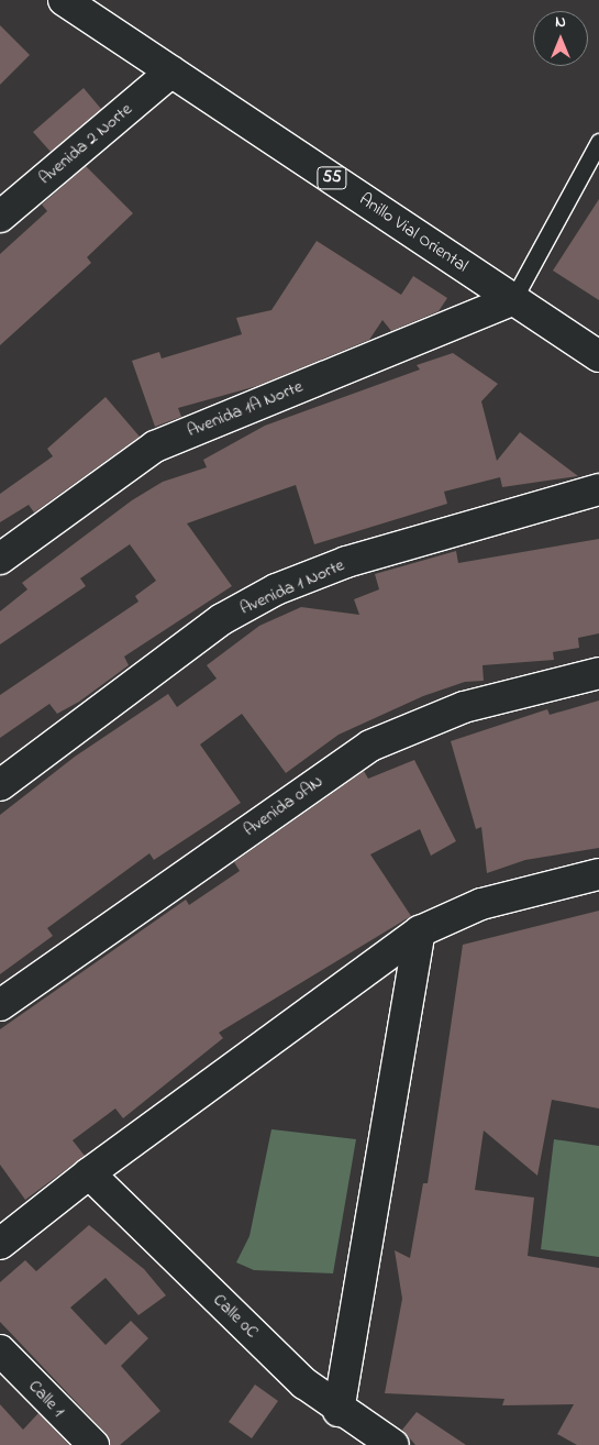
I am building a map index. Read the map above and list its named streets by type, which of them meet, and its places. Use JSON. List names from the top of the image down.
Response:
{
  "streets": {
    "main road": [
      "Avenida 2 Norte",
      "55",
      "Anillo Vial Oriental",
      "Avenida 1A Norte",
      "Avenida 1 Norte",
      "Avenida 0AN",
      "Calle 0C",
      "Calle 1"
    ]
  },
  "crossings": [
    ["Avenida 2 Norte", "Anillo Vial Oriental"],
    ["Anillo Vial Oriental", "Avenida 1A Norte"]
  ],
  "north": "top"
}
